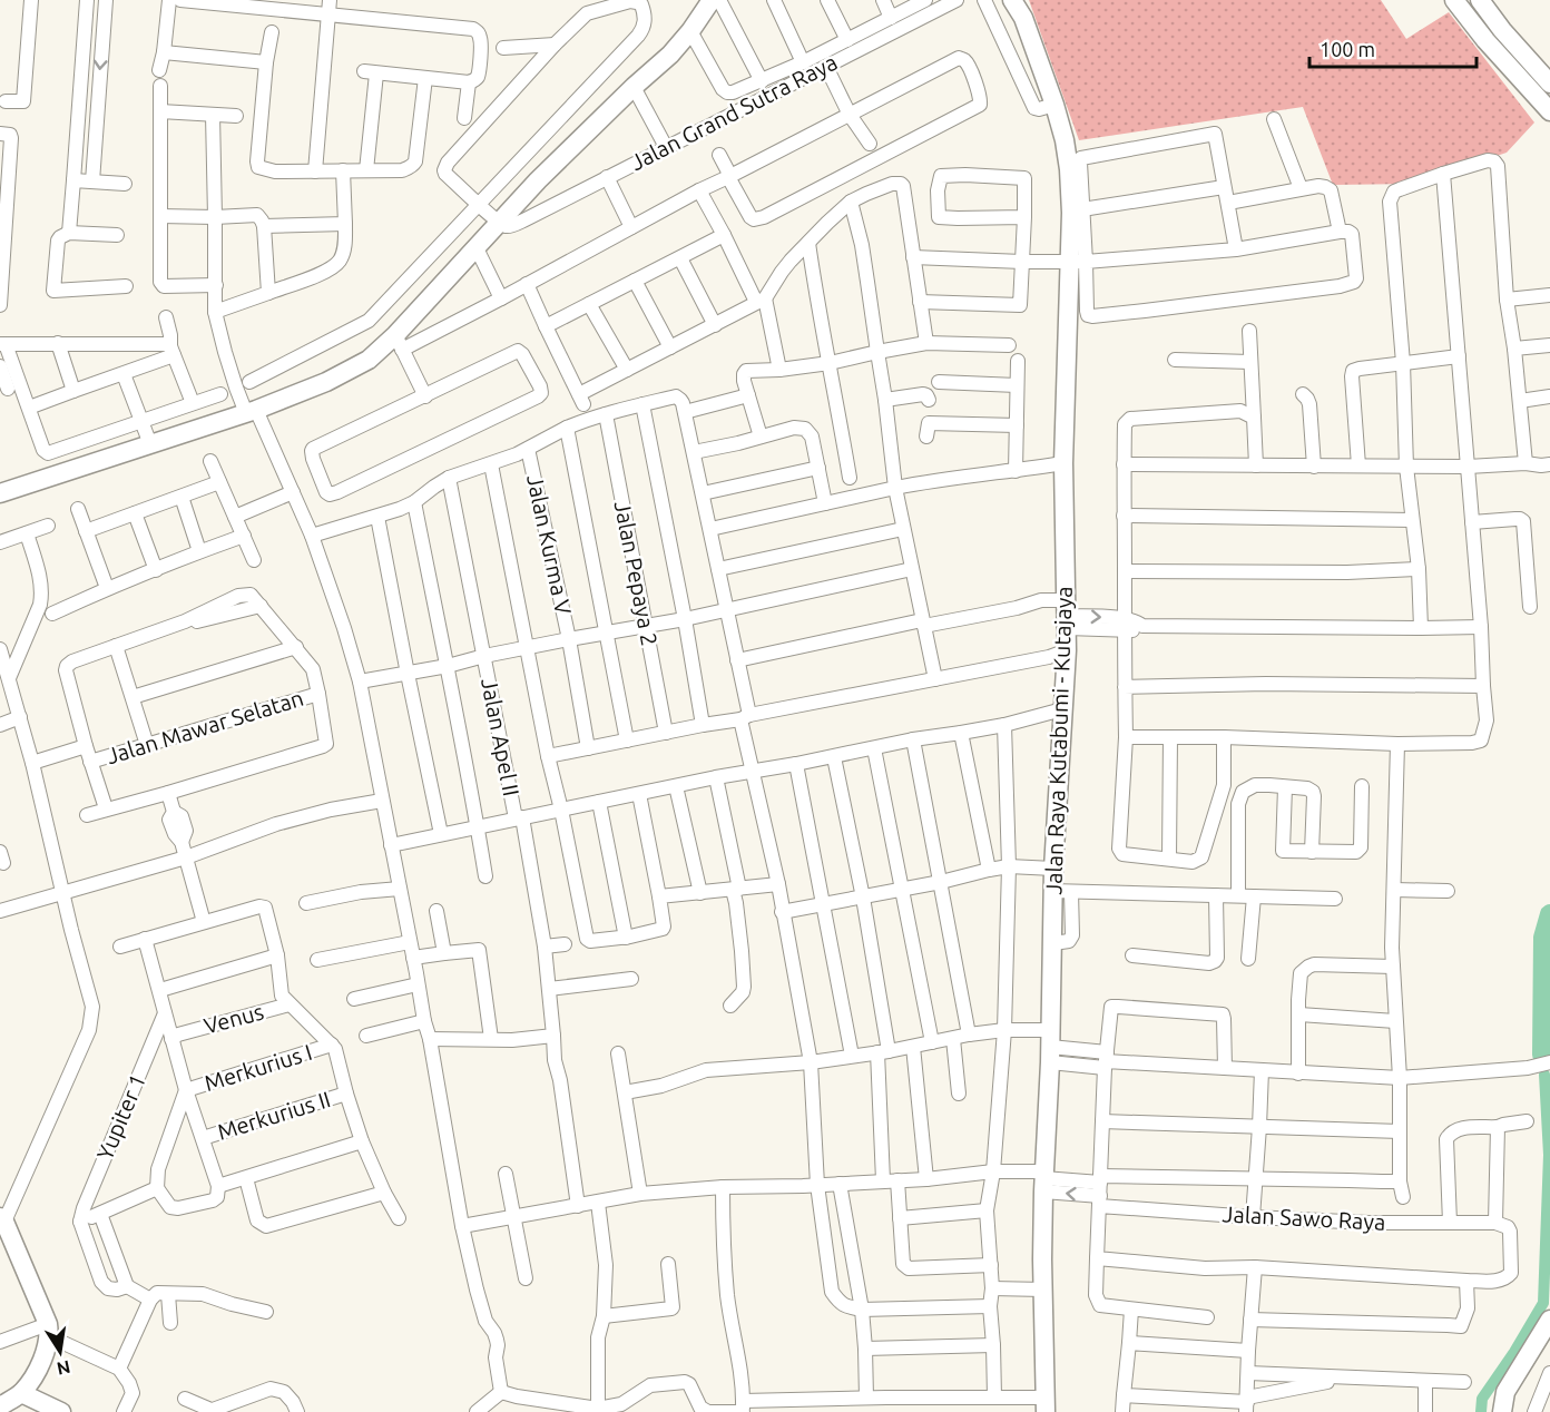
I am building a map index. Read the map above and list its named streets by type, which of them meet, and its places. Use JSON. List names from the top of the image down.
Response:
{
  "streets": {
    "street": [
      "Jalan Grand Sutra Raya",
      "Jalan Kurma V",
      "Jalan Pepaya 2",
      "Jalan Mawar Selatan",
      "Jalan Apel II",
      "Jalan Raya Kutabumi - Kutajaya",
      "Venus",
      "Merkurius I",
      "Merkurius II",
      "Yupiter 1",
      "Jalan Sawo Raya"
    ]
  },
  "scale_bar": "100 m",
  "north": "bottom"
}
